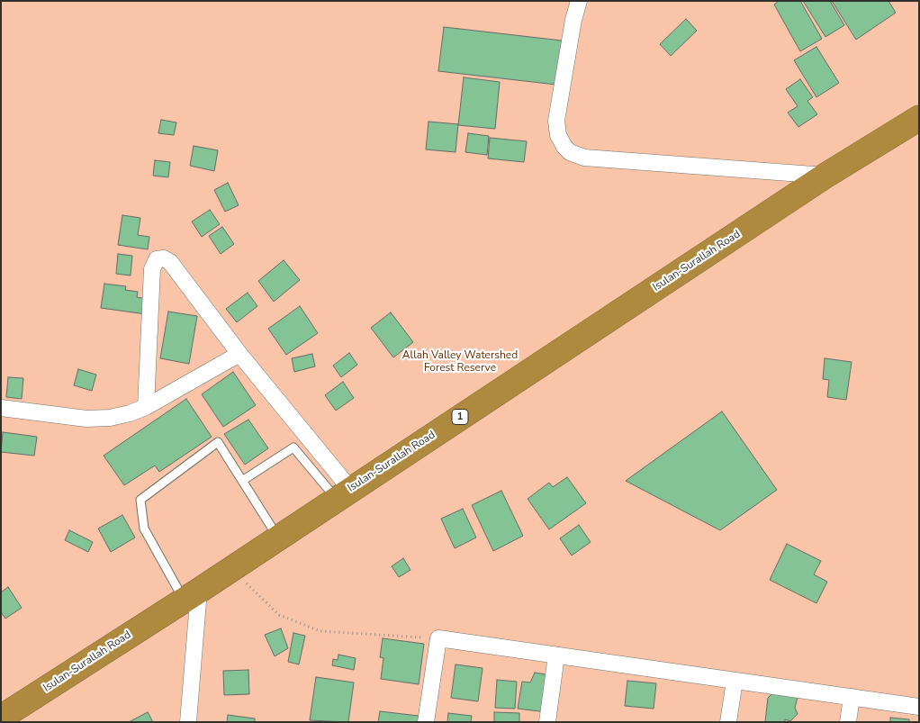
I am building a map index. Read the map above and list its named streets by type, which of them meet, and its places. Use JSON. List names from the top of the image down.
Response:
{
  "streets": {
    "highway": ["Isulan-Surallah Road", "1"]
  },
  "parks": ["Allah Valley Watershed Forest Reserve"]
}
